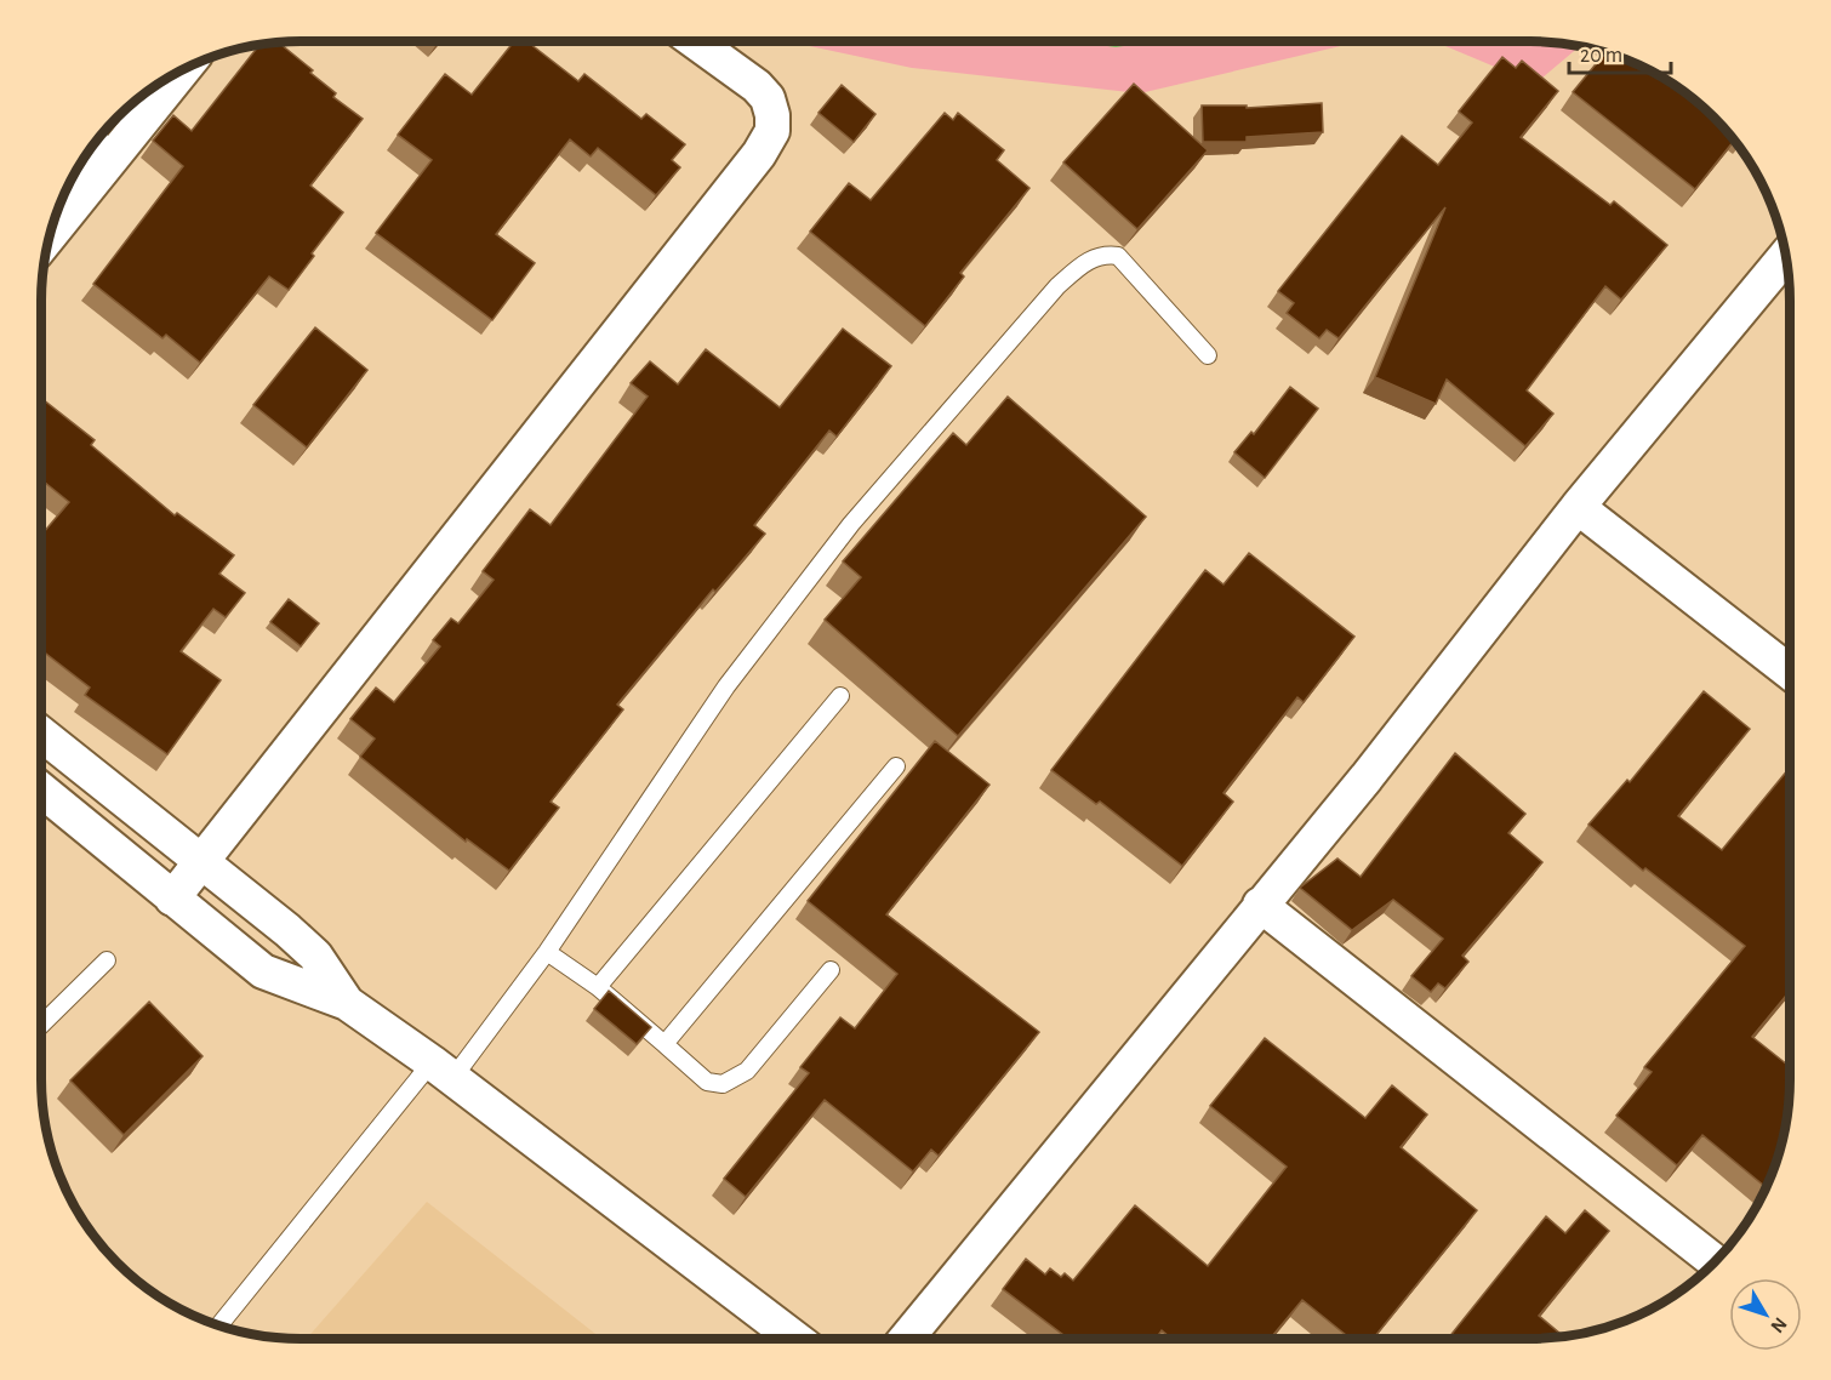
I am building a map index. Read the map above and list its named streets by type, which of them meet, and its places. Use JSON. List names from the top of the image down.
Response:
{
  "scale_bar": "20 m",
  "north": "bottom right"
}
